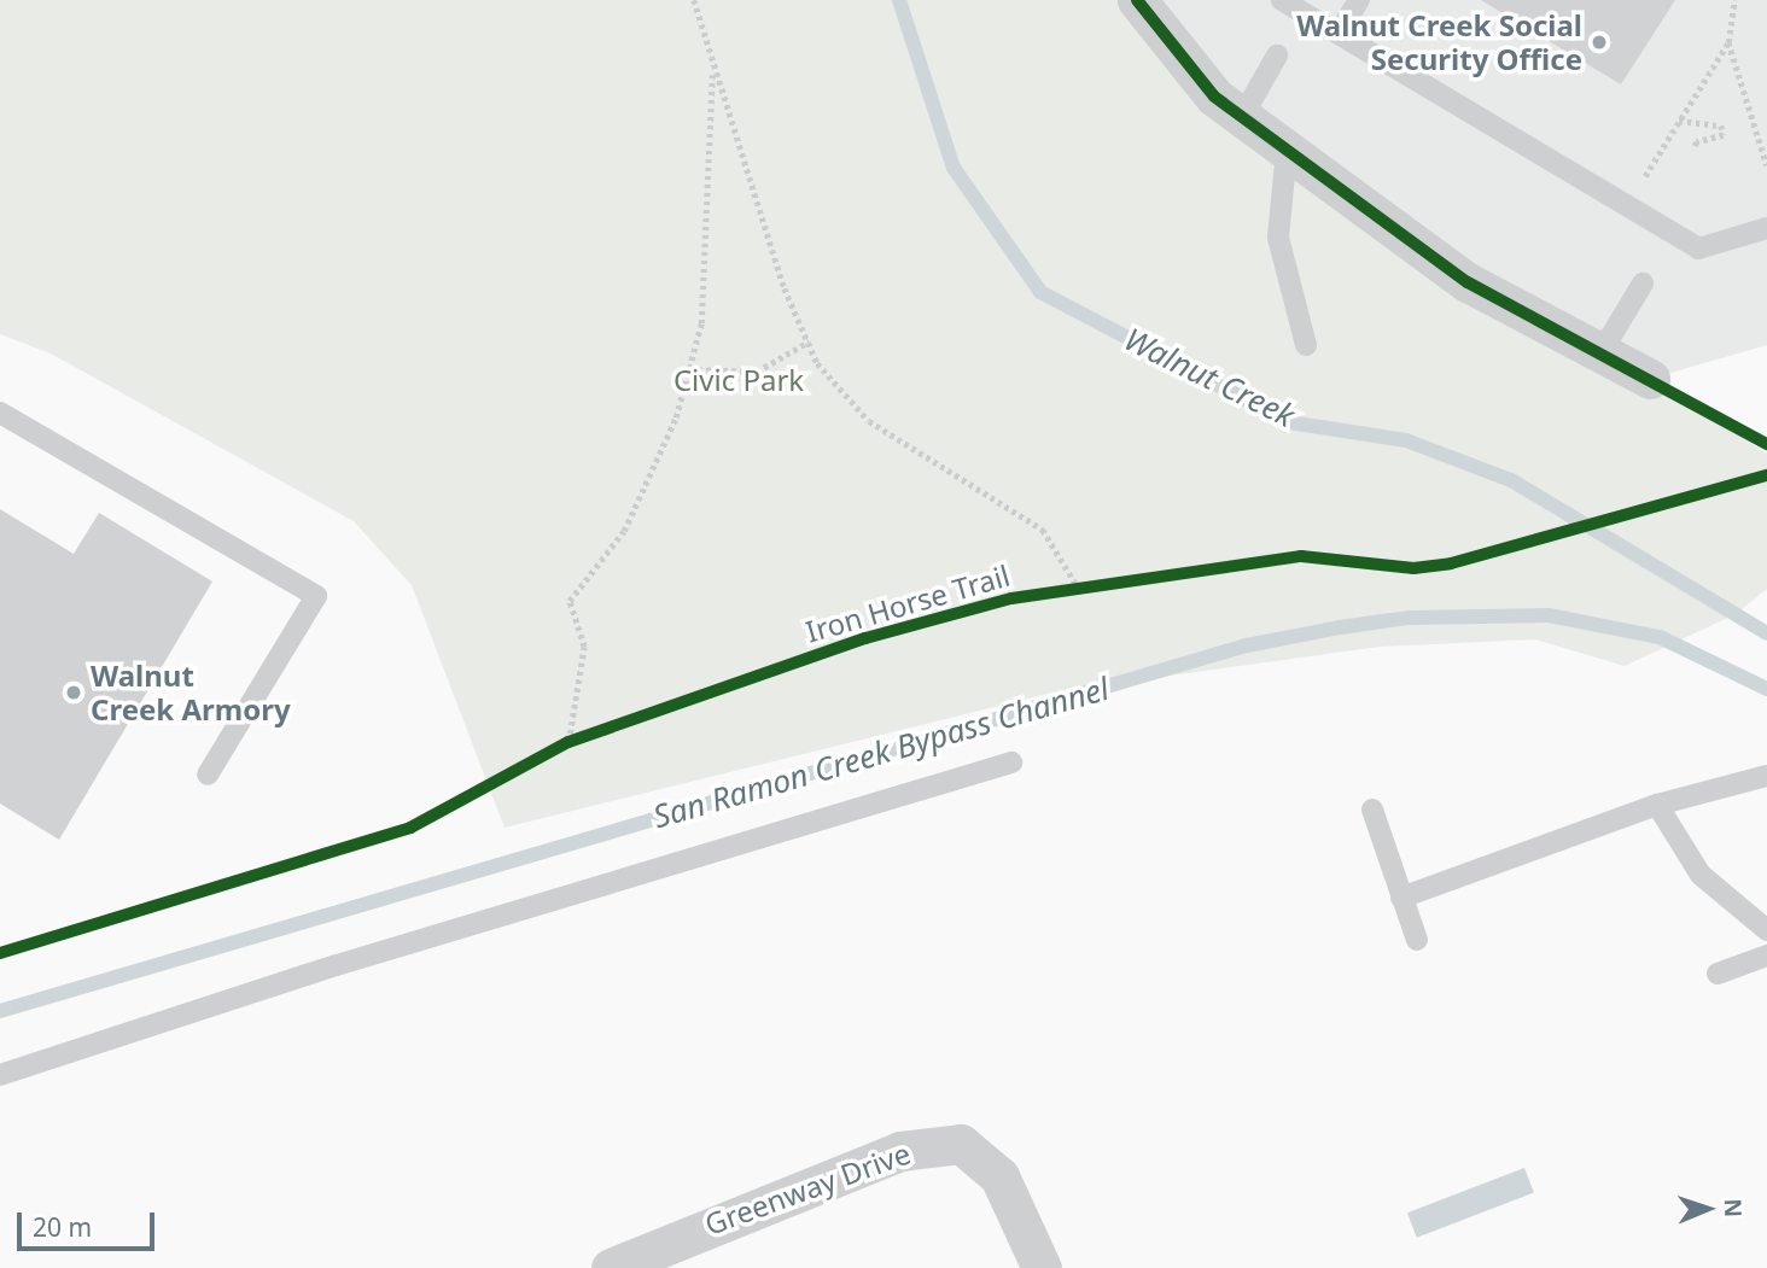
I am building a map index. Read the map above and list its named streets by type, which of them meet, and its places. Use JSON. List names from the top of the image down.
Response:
{
  "streets": {
    "street": ["Greenway Drive"],
    "cycle path": ["Iron Horse Trail"]
  },
  "water": ["Walnut Creek", "San Ramon Creek Bypass Channel"],
  "parks": ["Civic Park"],
  "places": ["Walnut Creek Social Security Office", "Walnut Creek Armory"],
  "scale_bar": "20 m",
  "north": "right"
}
